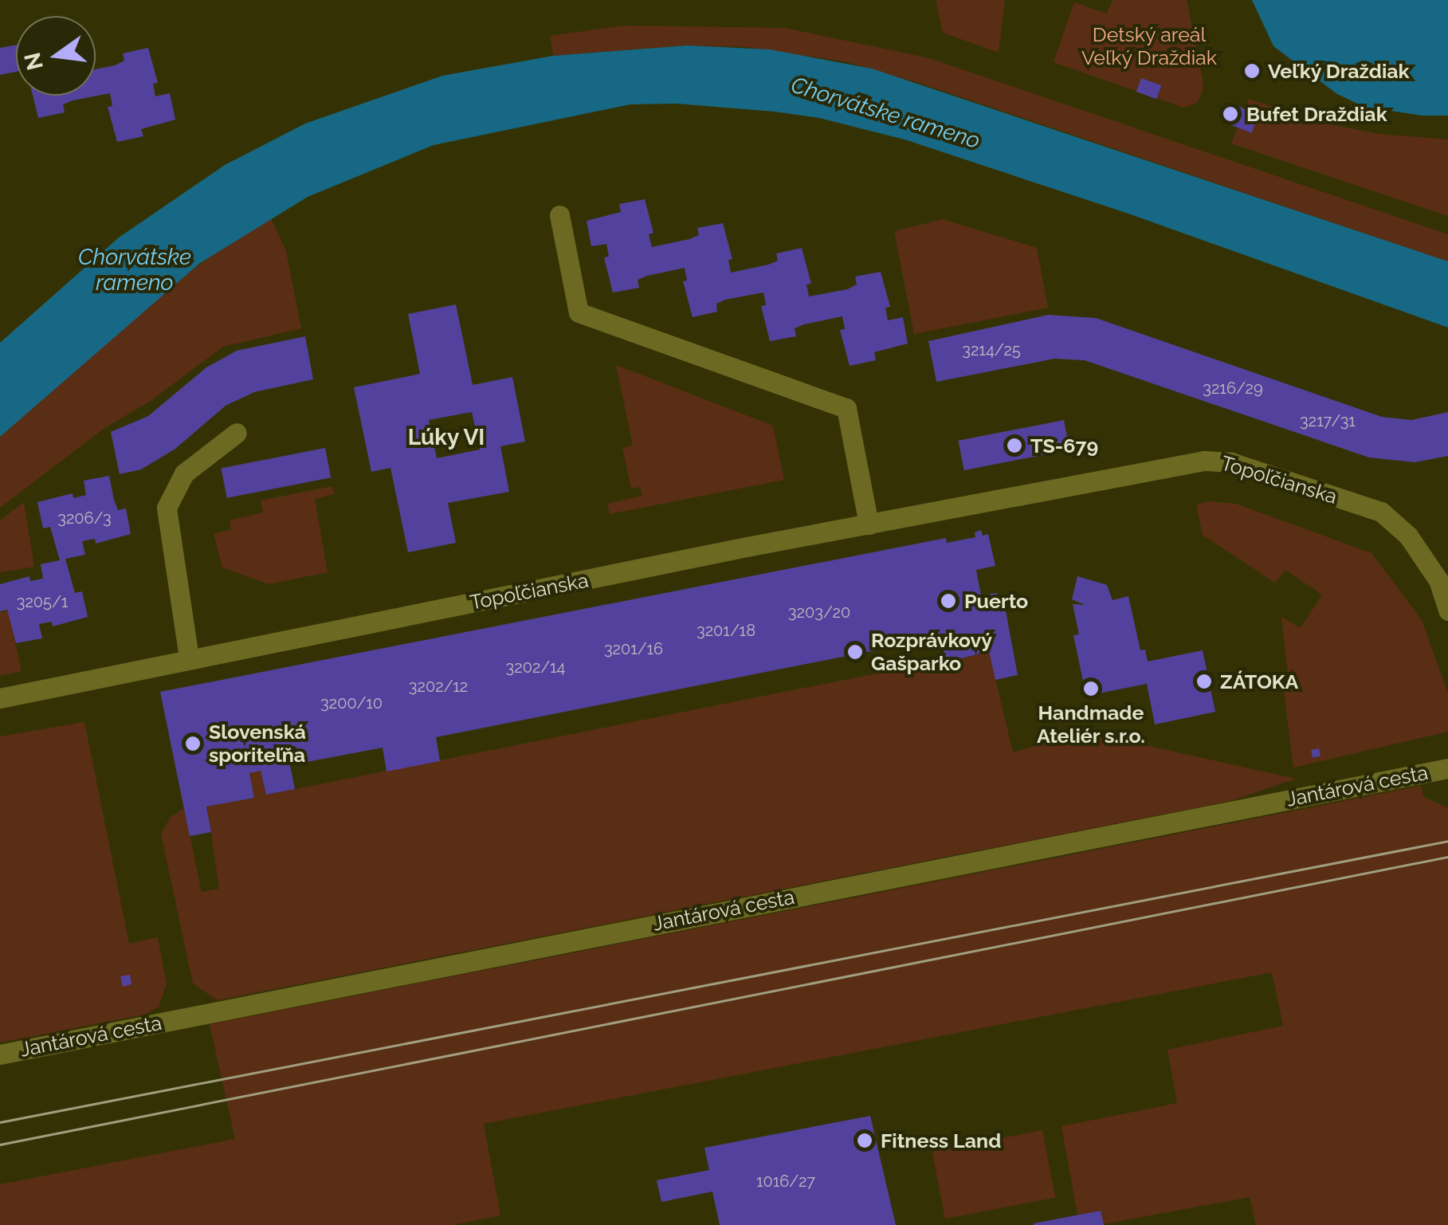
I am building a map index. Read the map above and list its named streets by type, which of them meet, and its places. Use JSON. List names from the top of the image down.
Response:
{
  "streets": {
    "street": ["Topoľčianska", "Jantárová cesta"]
  },
  "districts": ["Lúky VI"],
  "water": ["Chorvátske rameno"],
  "parks": ["Detský areál Veľký Draždiak"],
  "places": [
    "Veľký Draždiak",
    "Bufet Draždiak",
    "TS-679",
    "Puerto",
    "Rozprávkový Gašparko",
    "ZÁTOKA",
    "Handmade Ateliér s.r.o.",
    "Slovenská sporiteľňa",
    "Fitness Land"
  ],
  "house_numbers": [
    "3214/25",
    "3216/29",
    "3217/31",
    "3206/3",
    "3205/1",
    "3203/20",
    "3201/18",
    "3201/16",
    "3202/14",
    "3202/12",
    "3200/10",
    "1016/27"
  ],
  "north": "left"
}
